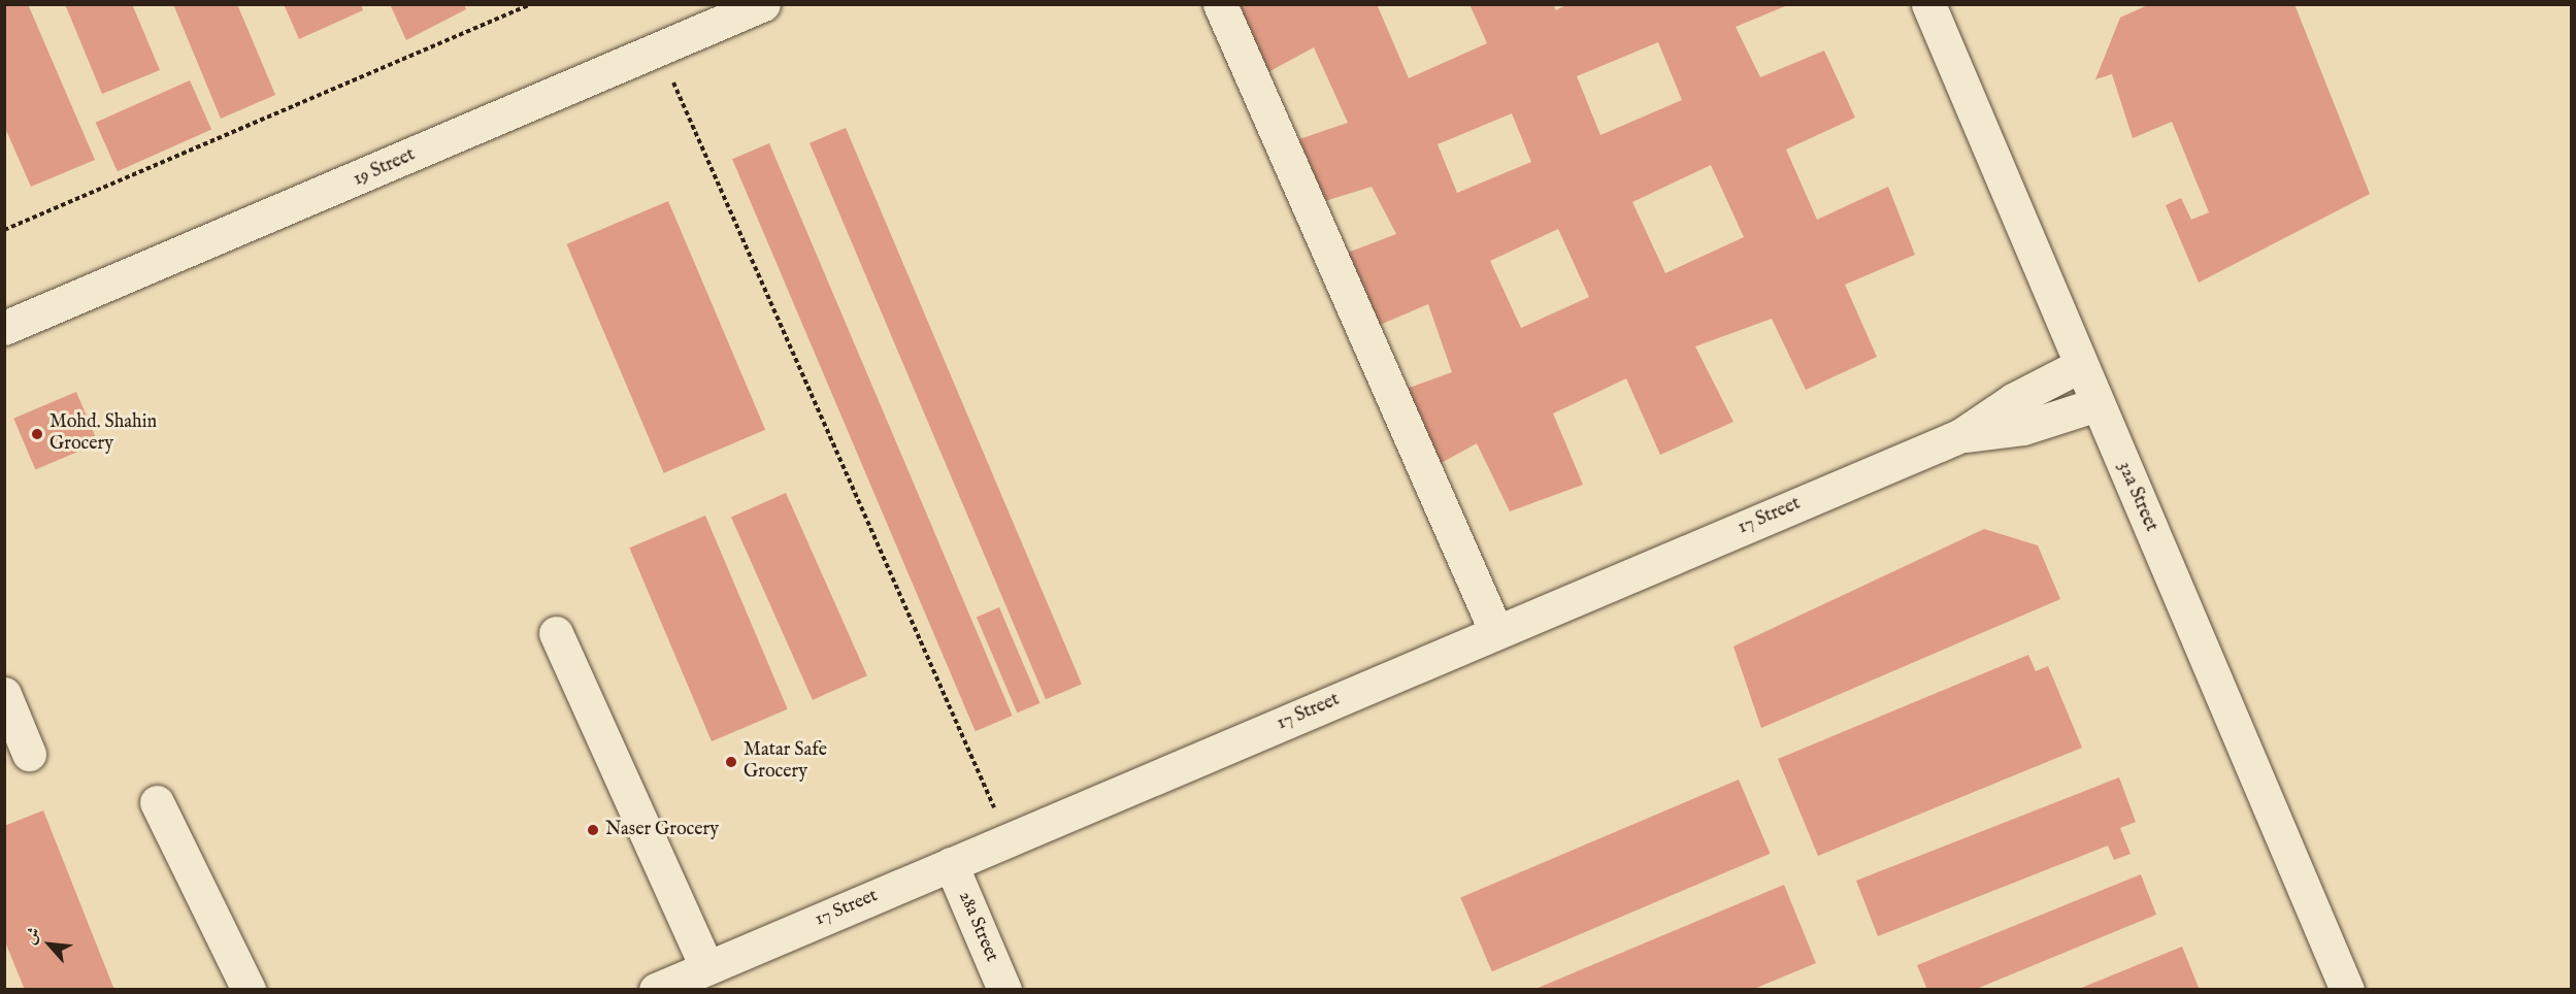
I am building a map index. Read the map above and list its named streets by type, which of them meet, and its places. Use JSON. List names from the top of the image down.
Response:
{
  "streets": {
    "street": [
      "19 Street",
      "32a Street",
      "17 Street",
      "28a Street"
    ]
  },
  "crossings": [
    ["32a Street", "17 Street"],
    ["17 Street", "28a Street"]
  ],
  "places": ["Mohd. Shahin Grocery", "Matar Safe Grocery", "Naser Grocery"],
  "north": "top left"
}
